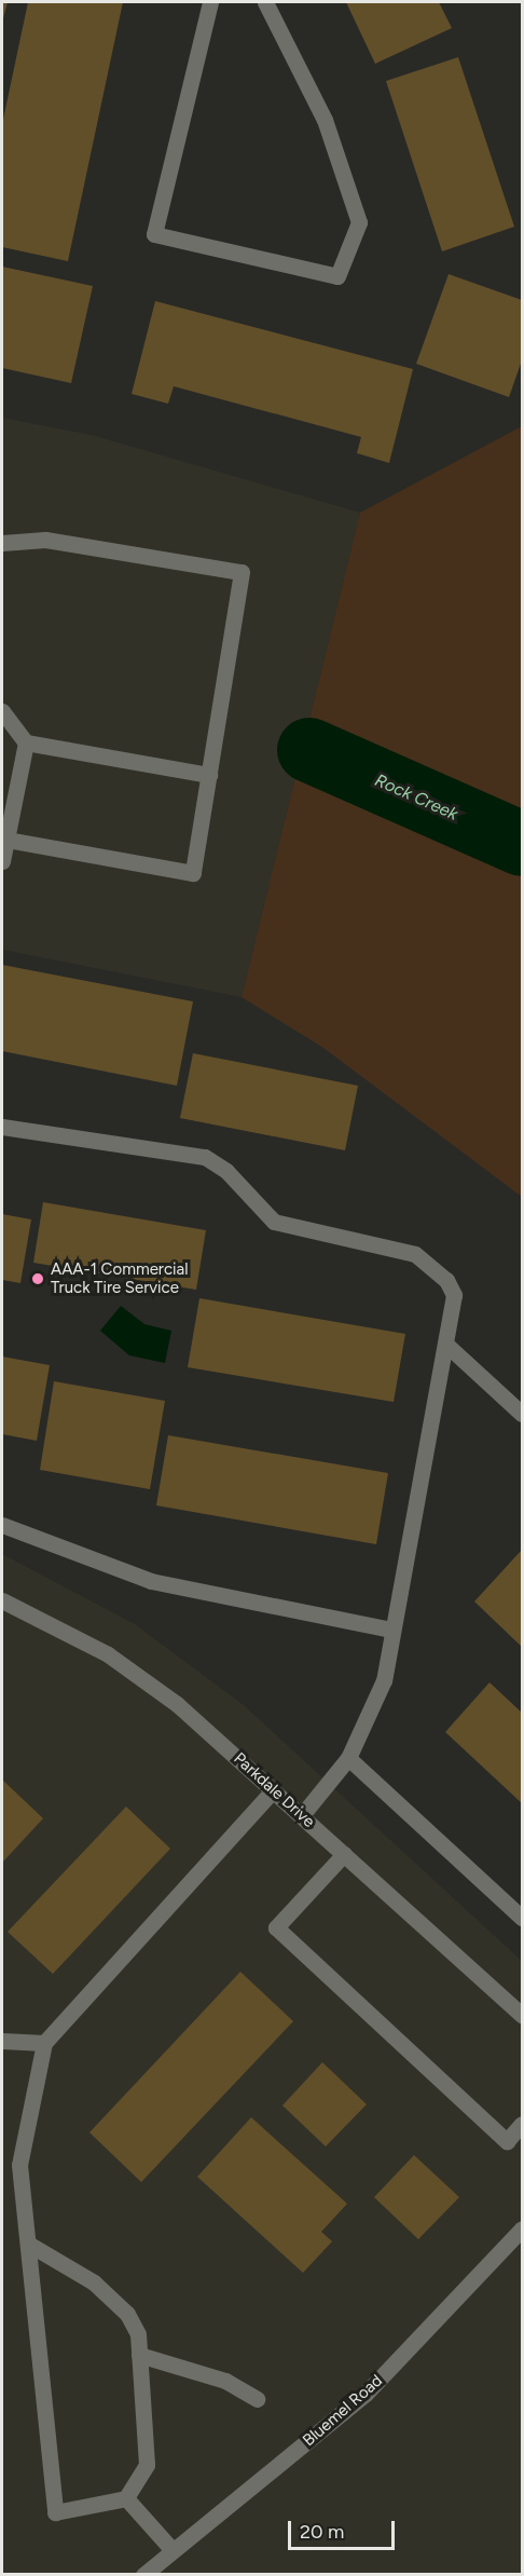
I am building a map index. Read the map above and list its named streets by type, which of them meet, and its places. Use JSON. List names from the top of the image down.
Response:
{
  "streets": {
    "street": ["Parkdale Drive", "Bluemel Road"]
  },
  "water": ["Rock Creek"],
  "places": ["AAA-1 Commercial Truck Tire Service"],
  "scale_bar": "20 m"
}
